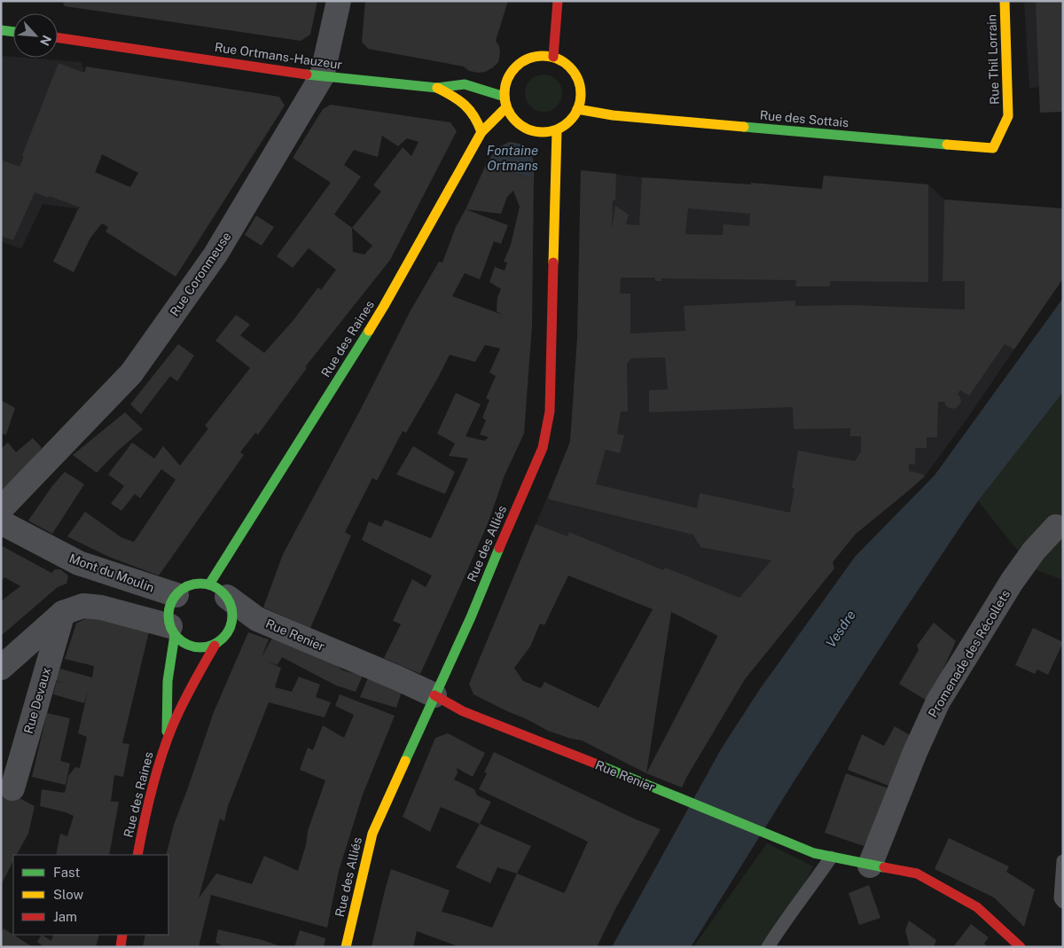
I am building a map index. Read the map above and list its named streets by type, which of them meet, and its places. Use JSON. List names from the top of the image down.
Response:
{
  "streets": {
    "street": [
      "Rue Ortmans-Hauzeur",
      "Rue Thil Lorrain",
      "Rue des Sottais",
      "Rue Coronmeuse",
      "Rue des Raines",
      "Rue des Alliés",
      "Mont du Moulin",
      "Rue Renier",
      "Promenade des Récollets",
      "Rue Devaux"
    ]
  },
  "crossings": [
    ["Rue Ortmans-Hauzeur", "Rue des Sottais"],
    ["Rue Ortmans-Hauzeur", "Rue Coronmeuse"],
    ["Rue Ortmans-Hauzeur", "Rue des Raines"],
    ["Rue Ortmans-Hauzeur", "Rue des Alliés"],
    ["Rue Thil Lorrain", "Rue des Sottais"],
    ["Rue des Sottais", "Rue des Raines"],
    ["Rue des Sottais", "Rue des Alliés"],
    ["Rue des Raines", "Rue des Alliés"],
    ["Rue des Raines", "Mont du Moulin"],
    ["Rue des Raines", "Rue Renier"],
    ["Rue des Alliés", "Rue Renier"],
    ["Mont du Moulin", "Rue Renier"],
    ["Rue Renier", "Promenade des Récollets"]
  ],
  "water": ["Fontaine Ortmans", "Vesdre"],
  "legend": ["Fast", "Slow", "Jam"],
  "north": "bottom right"
}
